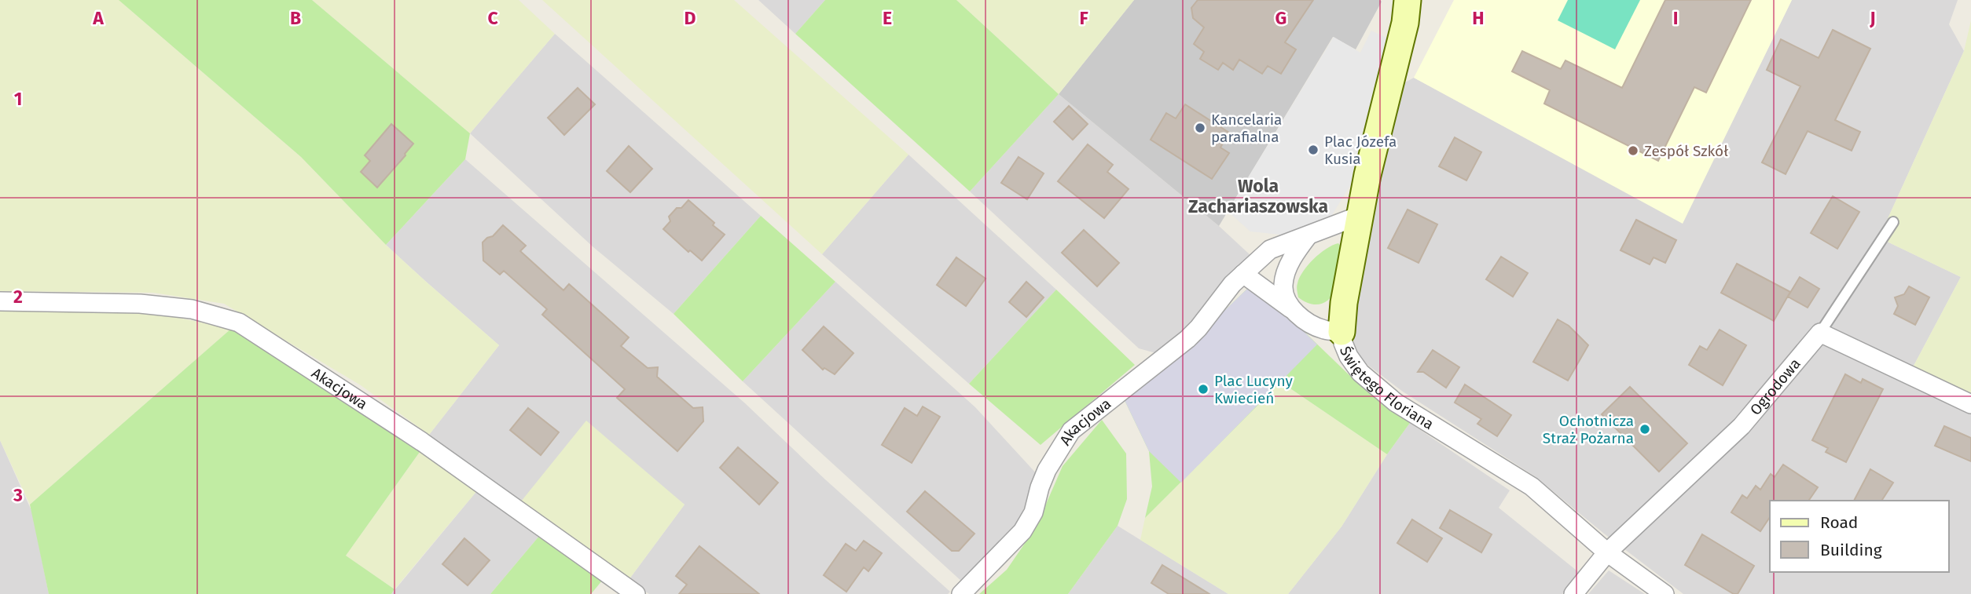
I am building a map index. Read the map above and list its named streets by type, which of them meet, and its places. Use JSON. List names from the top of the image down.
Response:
{
  "streets": {
    "street": ["Świętego Floriana", "Ogrodowa", "Akacjowa"]
  },
  "crossings": [
    ["Świętego Floriana", "Ogrodowa"],
    ["Świętego Floriana", "Akacjowa"]
  ],
  "districts": ["Wola Zachariaszowska"],
  "places": [
    "Kancelaria parafialna",
    "Plac Józefa Kusia",
    "Zespół Szkół",
    "Plac Lucyny Kwiecień",
    "Ochotnicza Straż Pożarna"
  ],
  "legend": ["Road", "Building"],
  "grid": {
    "columns": [
      "A",
      "B",
      "C",
      "D",
      "E",
      "F",
      "G",
      "H",
      "I",
      "J"
    ],
    "rows": ["1", "2", "3"]
  }
}
